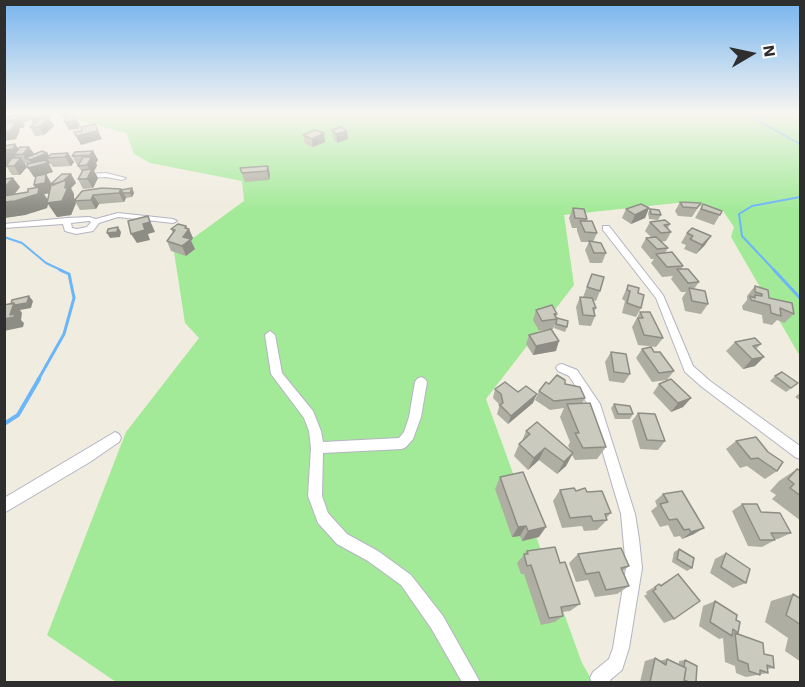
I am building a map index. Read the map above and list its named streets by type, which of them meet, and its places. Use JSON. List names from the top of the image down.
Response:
{
  "north": "right"
}
